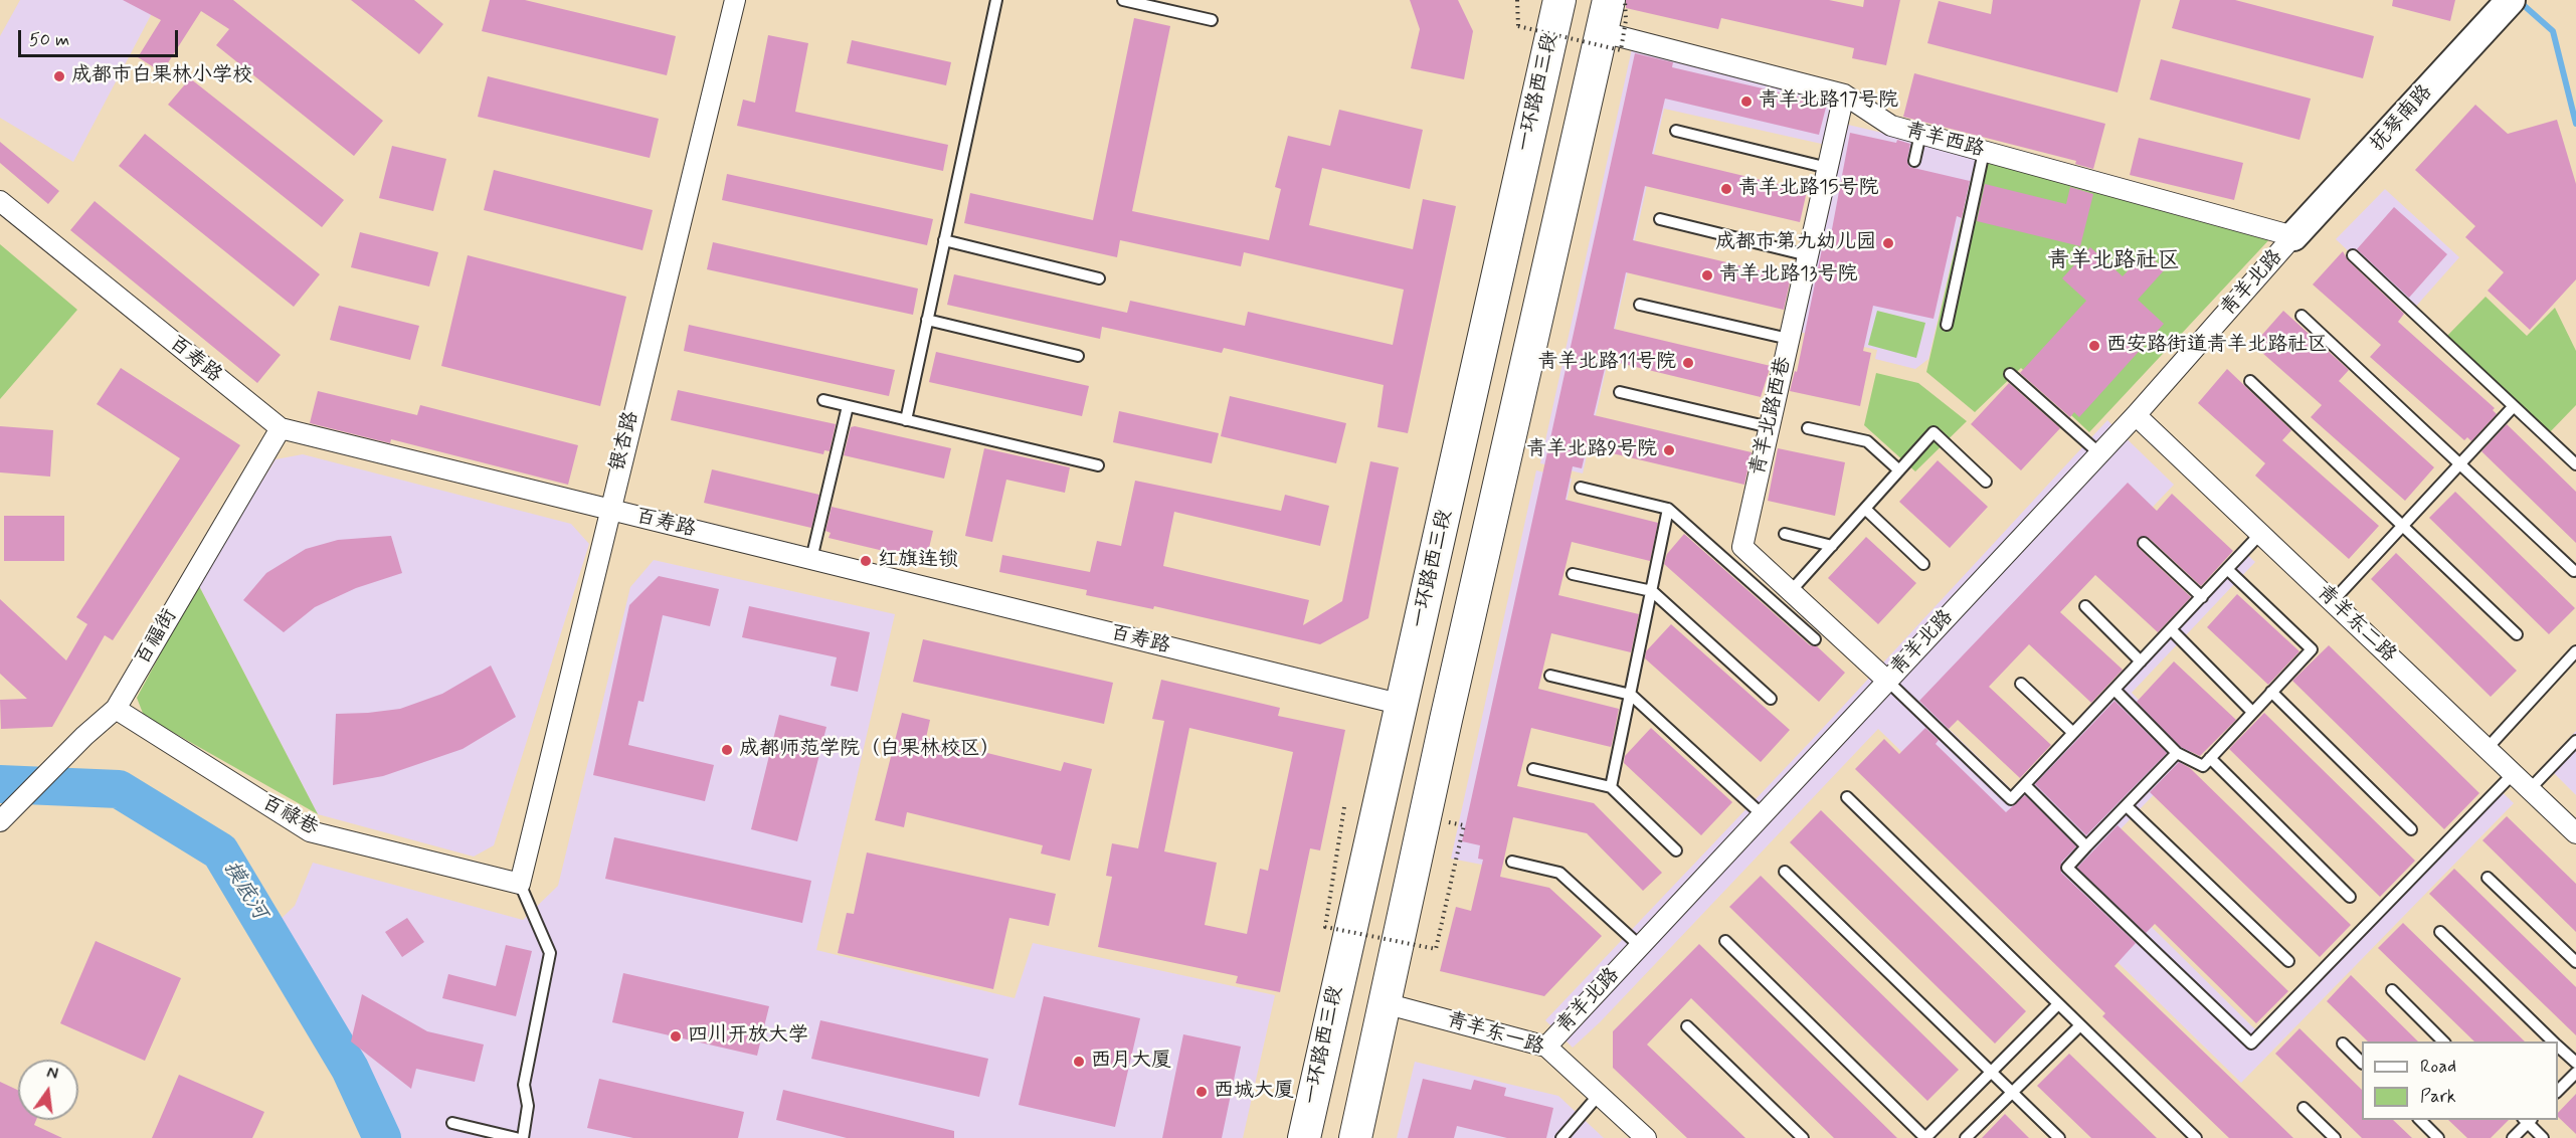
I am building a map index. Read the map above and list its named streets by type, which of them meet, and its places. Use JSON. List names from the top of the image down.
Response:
{
  "streets": {
    "main road": ["一环路西三段"],
    "street": [
      "抚琴南路",
      "青羊西路",
      "青羊北路",
      "百寿路",
      "青羊北路西巷",
      "银杏路",
      "青羊东二路",
      "百福街",
      "百禄巷",
      "青羊东一路"
    ]
  },
  "crossings": [
    ["一环路西三段", "百寿路"],
    ["抚琴南路", "青羊西路"],
    ["抚琴南路", "青羊北路"],
    ["青羊西路", "青羊北路"],
    ["青羊西路", "青羊北路西巷"],
    ["青羊北路", "青羊北路西巷"],
    ["青羊北路", "青羊东二路"],
    ["青羊北路", "青羊东一路"],
    ["百寿路", "银杏路"],
    ["百寿路", "百福街"],
    ["银杏路", "百禄巷"],
    ["百福街", "百禄巷"]
  ],
  "districts": ["青羊北路社区"],
  "water": ["摸底河"],
  "places": [
    "成都市白果林小学校",
    "青羊北路17号院",
    "青羊北路15号院",
    "成都市第九幼儿园",
    "青羊北路13号院",
    "西安路街道青羊北路社区",
    "青羊北路11号院",
    "青羊北路9号院",
    "红旗连锁",
    "成都师范学院（白果林校区）",
    "四川开放大学",
    "西月大厦",
    "西城大厦"
  ],
  "legend": ["Road", "Park"],
  "scale_bar": "50 m",
  "north": "top"
}
